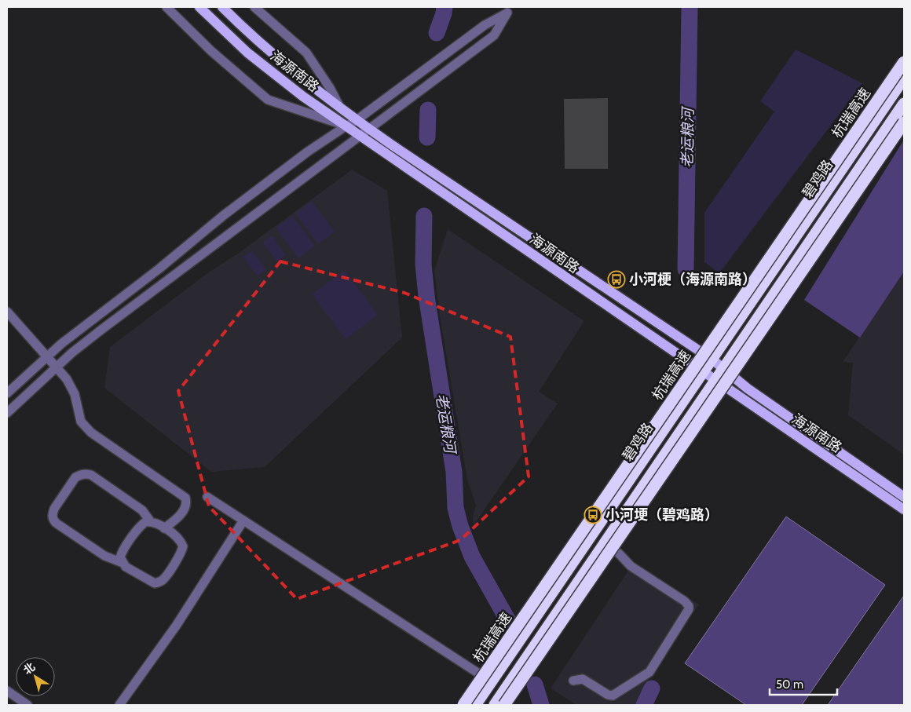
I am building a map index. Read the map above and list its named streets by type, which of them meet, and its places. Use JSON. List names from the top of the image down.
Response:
{
  "streets": {
    "highway": ["杭瑞高速", "碧鸡路"],
    "main road": ["海源南路"]
  },
  "crossings": [
    ["海源南路", "碧鸡路"]
  ],
  "water": ["老运粮河"],
  "places": {
    "bus stop": ["小河梗（海源南路）", "小河埂（碧鸡路）"]
  },
  "scale_bar": "50 m",
  "north": "top left"
}
